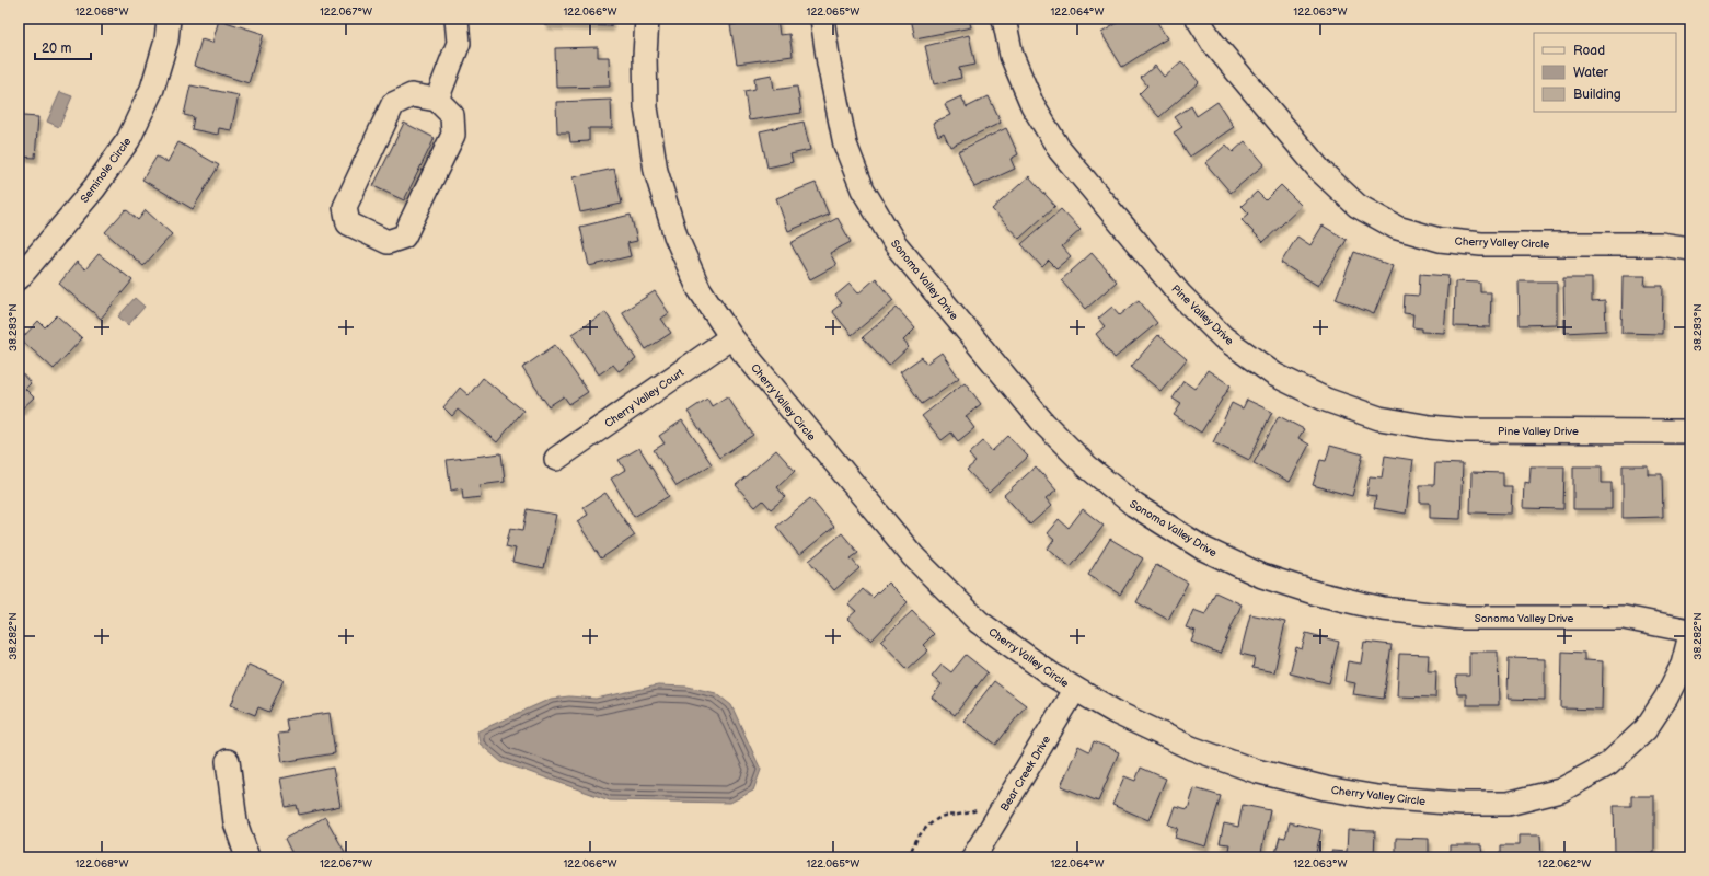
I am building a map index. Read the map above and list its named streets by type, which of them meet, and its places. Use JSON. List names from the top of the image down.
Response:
{
  "streets": {
    "street": [
      "Seminole Circle",
      "Cherry Valley Circle",
      "Sonoma Valley Drive",
      "Pine Valley Drive",
      "Cherry Valley Court",
      "Bear Creek Drive"
    ]
  },
  "crossings": [
    ["Cherry Valley Circle", "Cherry Valley Court"],
    ["Cherry Valley Circle", "Bear Creek Drive"]
  ],
  "legend": ["Road", "Water", "Building"],
  "scale_bar": "20 m",
  "coordinates": [
    "122.068°W",
    "122.067°W",
    "122.066°W",
    "122.065°W",
    "122.064°W",
    "122.063°W",
    "38.283°N",
    "38.282°N",
    "122.062°W"
  ]
}
